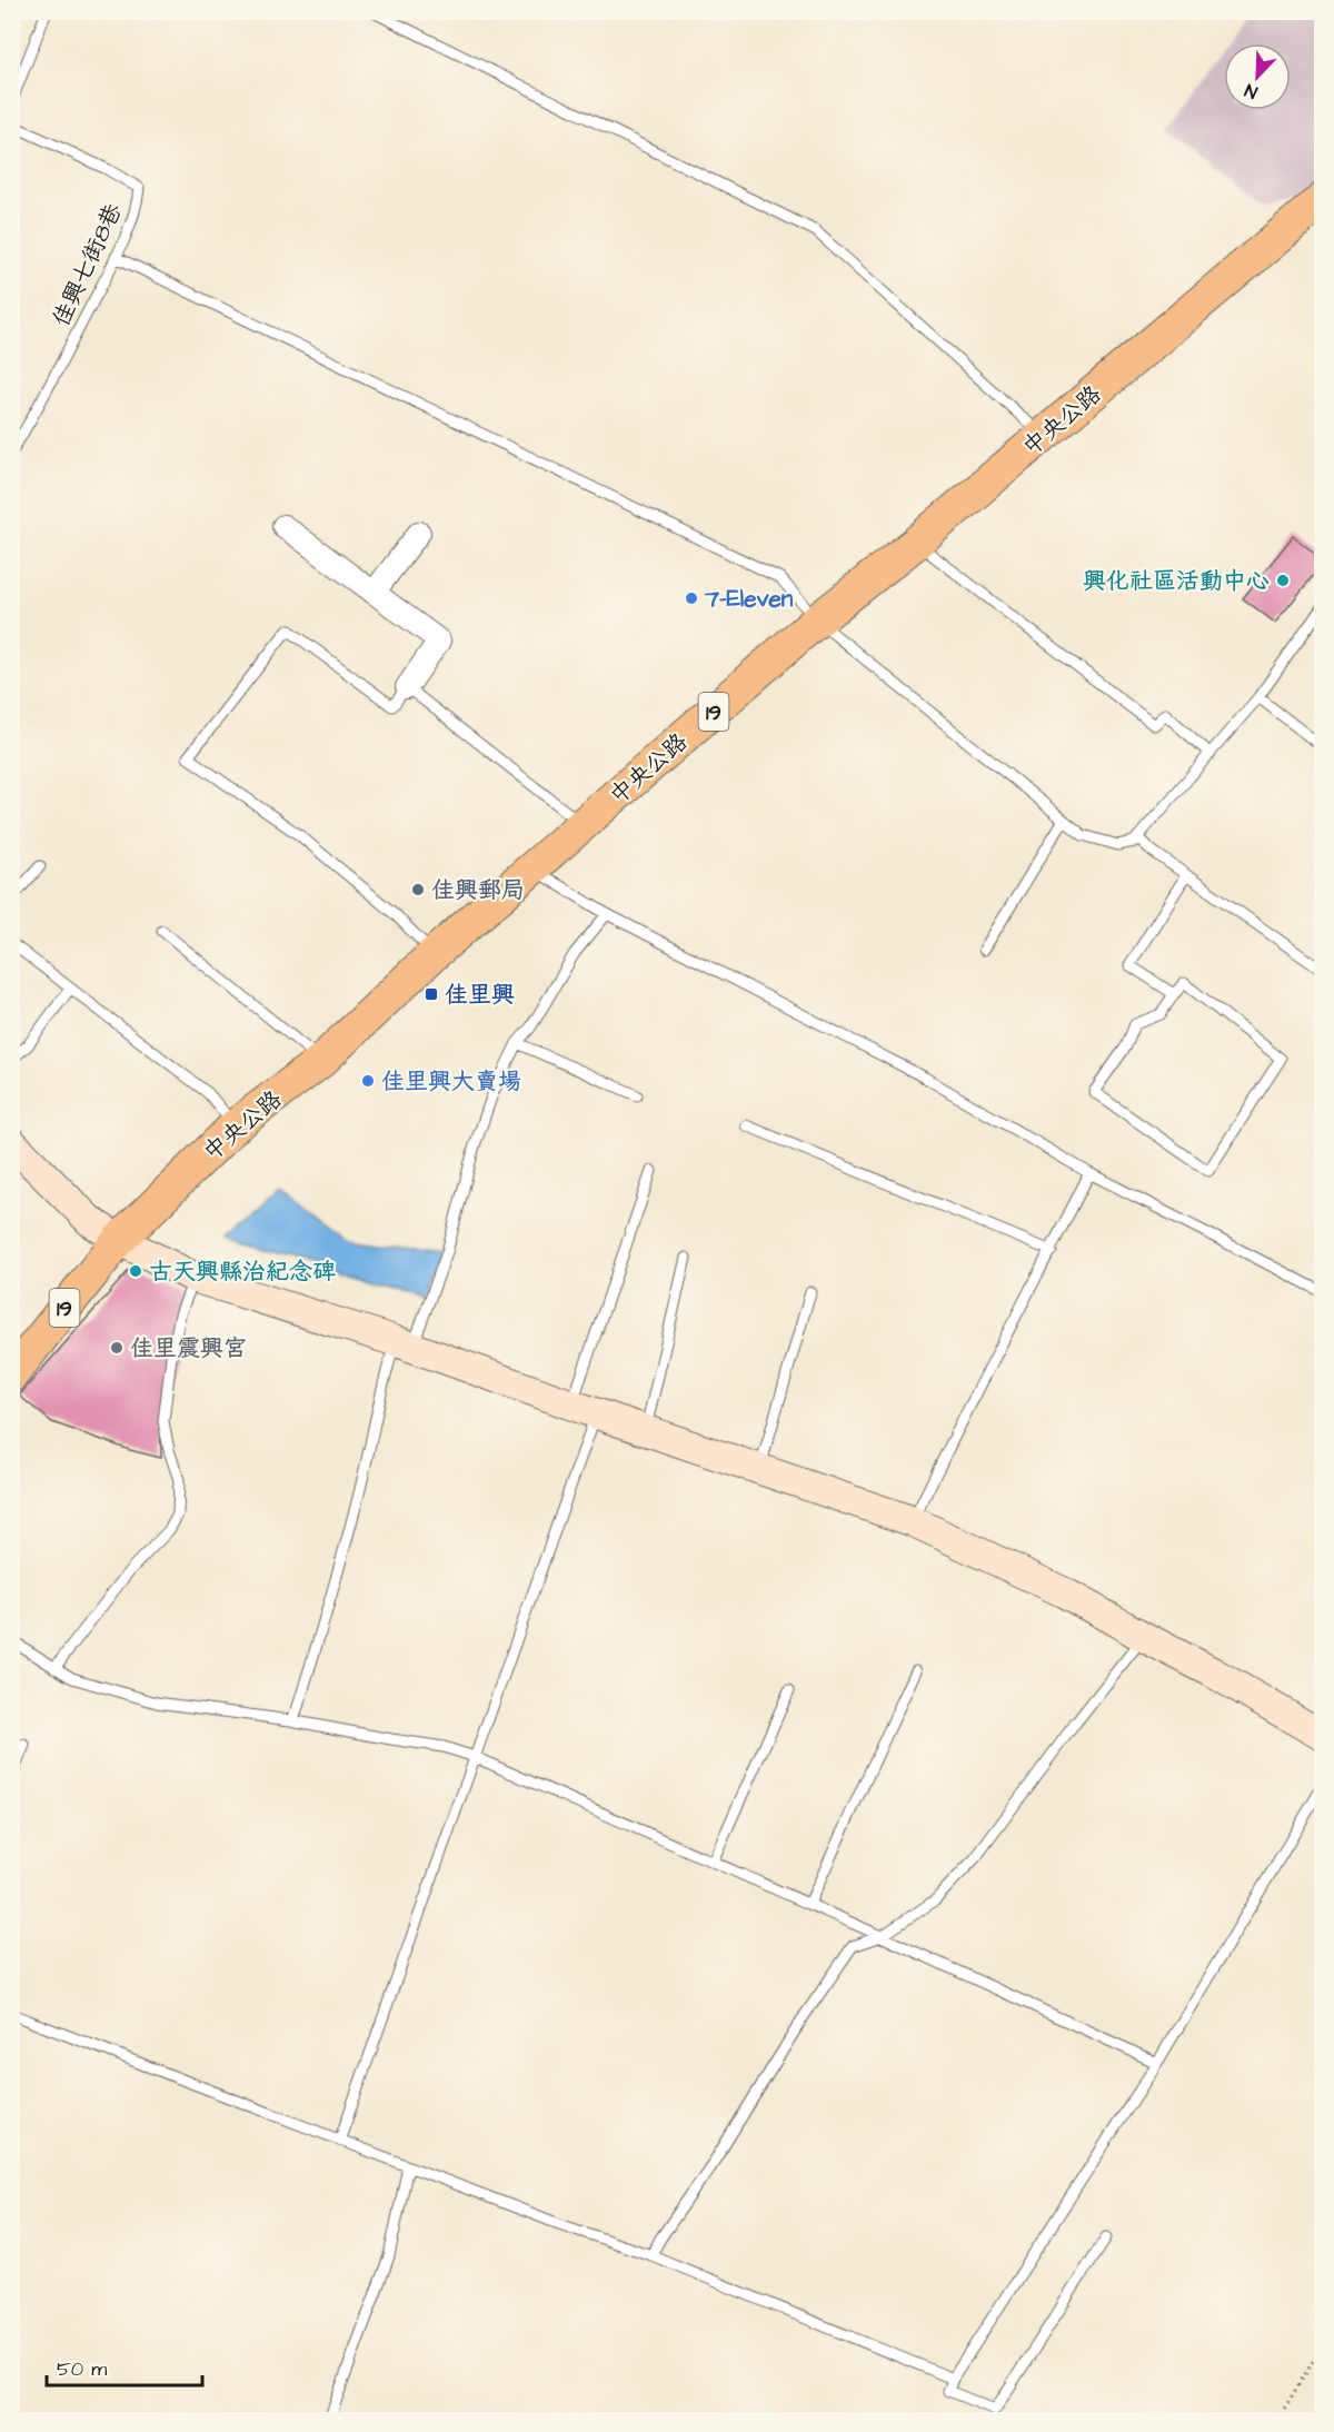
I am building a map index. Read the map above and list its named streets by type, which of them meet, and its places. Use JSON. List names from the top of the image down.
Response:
{
  "streets": {
    "main road": ["中央公路", "19"],
    "lane": ["佳興七街8巷"]
  },
  "places": {
    "other": [
      "興化社區活動中心",
      "7-Eleven",
      "佳興郵局",
      "佳里興大賣場",
      "古天興縣治紀念碑",
      "佳里震興宮"
    ],
    "transit": ["佳里興"]
  },
  "scale_bar": "50 m",
  "north": "bottom left"
}
